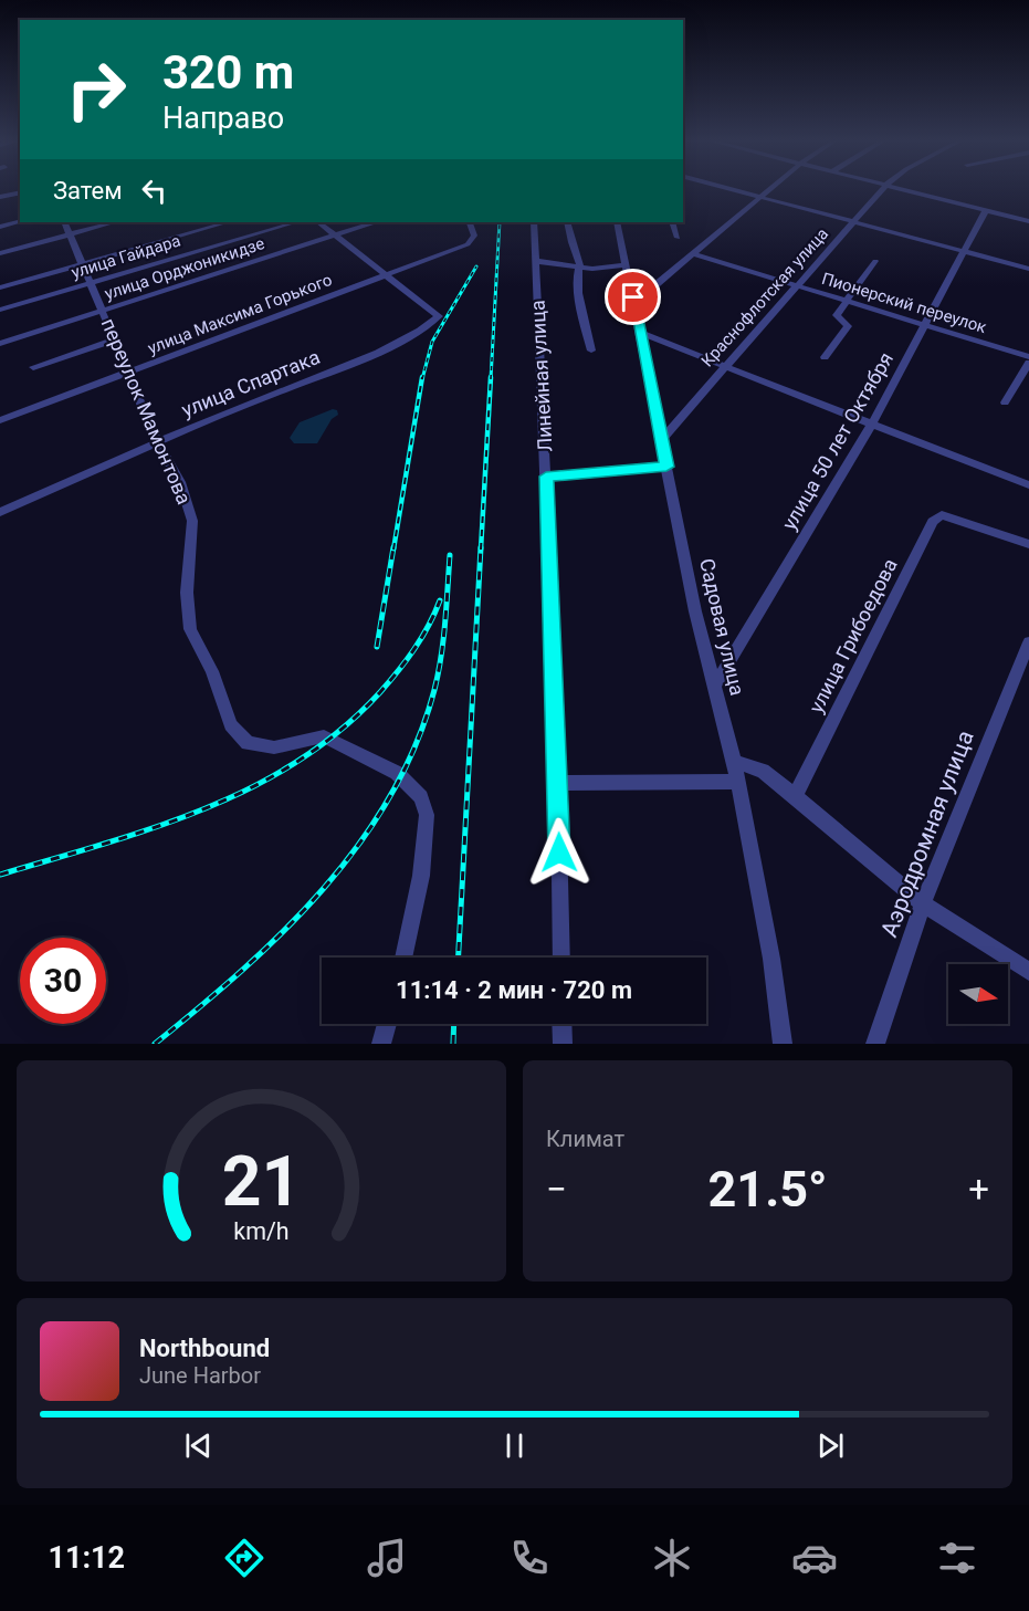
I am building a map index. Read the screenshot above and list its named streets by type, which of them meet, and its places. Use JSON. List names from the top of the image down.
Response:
{
  "streets": {
    "street": [
      "улица Гайдара",
      "улица Орджоникидзе",
      "Краснофлотская улица",
      "Пионерский переулок",
      "улица Максима Горького",
      "Линейная улица",
      "улица Спартака",
      "переулок Мамонтова",
      "улица 50 лет Октября",
      "Садовая улица",
      "улица Грибоедова",
      "Аэродромная улица"
    ]
  },
  "crossings": [
    ["улица Гайдара", "переулок Мамонтова"],
    ["улица Орджоникидзе", "переулок Мамонтова"],
    ["Краснофлотская улица", "Пионерский переулок"],
    ["Краснофлотская улица", "Садовая улица"],
    ["Пионерский переулок", "улица 50 лет Октября"],
    ["улица Максима Горького", "улица Спартака"],
    ["улица Максима Горького", "переулок Мамонтова"],
    ["улица Спартака", "переулок Мамонтова"],
    ["улица 50 лет Октября", "Садовая улица"]
  ],
  "north": "right",
  "page": {
    "turn": ["320 m", "Направо"],
    "then": "Затем",
    "limit": "30",
    "trip": "11:14 · 2 мин · 720 m",
    "tile": "Климат",
    "heat": ["−", "21.5°", "+"],
    "song": ["Northbound", "June Harbor"],
    "tabs": "11:12",
    "gauge": ["21", "km/h"]
  }
}
